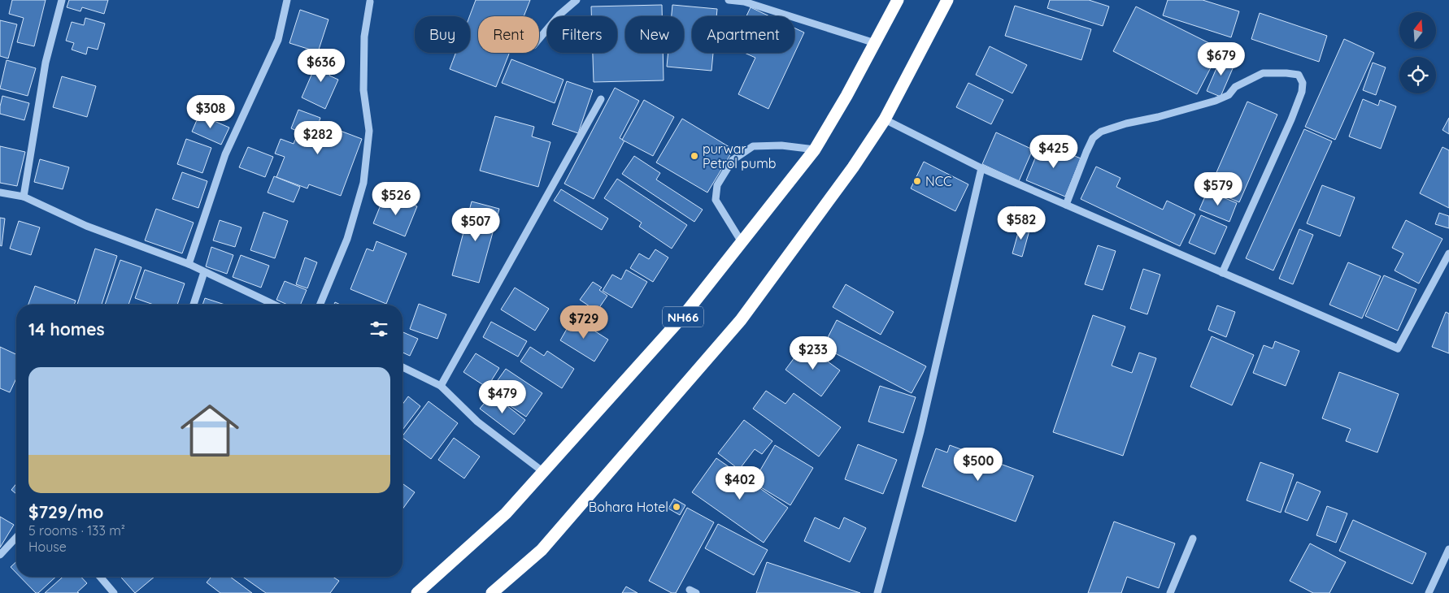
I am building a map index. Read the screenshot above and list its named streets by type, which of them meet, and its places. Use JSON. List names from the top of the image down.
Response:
{
  "streets": {
    "highway": ["NH66"]
  },
  "places": ["purwar Petrol pumb", "NCC", "Bohara Hotel"],
  "north": "top",
  "page": {
    "chip": [
      "Buy",
      "Rent",
      "Filters",
      "New",
      "Apartment"
    ],
    "price": [
      "$679",
      "$636",
      "$308",
      "$282",
      "$425",
      "$579",
      "$526",
      "$582",
      "$507",
      "$729",
      "$233",
      "$479",
      "$500",
      "$402"
    ],
    "heading": "14 homes",
    "list": [
      {
        "name": "$729/mo",
        "note": "5 rooms · 133 m² · House"
      }
    ]
  }
}
